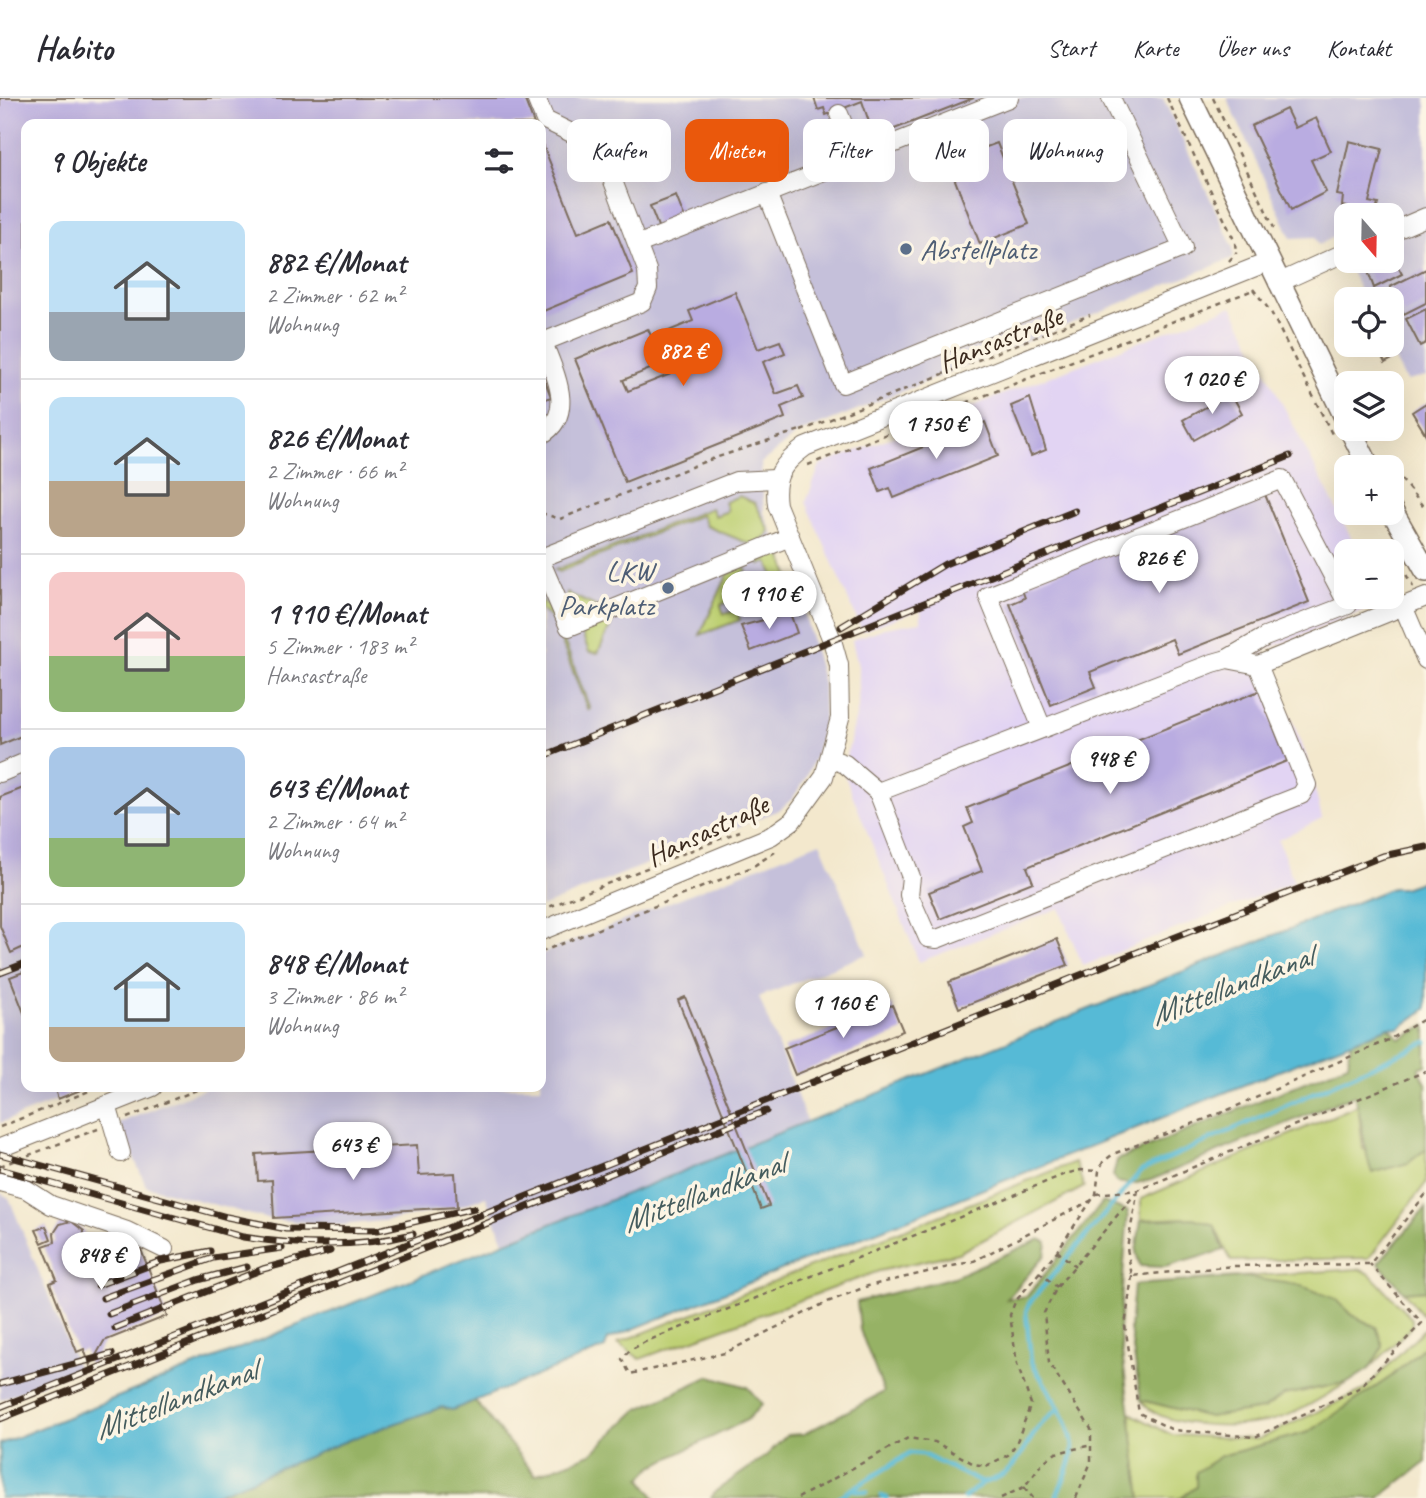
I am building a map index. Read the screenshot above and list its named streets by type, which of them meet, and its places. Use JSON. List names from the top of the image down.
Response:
{
  "streets": {
    "street": ["Hansastraße"]
  },
  "water": ["Mittellandkanal"],
  "places": ["Abstellplatz", "LKW Parkplatz"],
  "north": "bottom",
  "page": {
    "header": "Habito",
    "nav": [
      "Start",
      "Karte",
      "Über uns",
      "Kontakt"
    ],
    "chip": [
      "Kaufen",
      "Mieten",
      "Filter",
      "Neu",
      "Wohnung"
    ],
    "heading": "9 Objekte",
    "map_buttons": ["+", "−"],
    "list": [
      {
        "name": "882 €/Monat",
        "note": "2 Zimmer · 62 m² · Wohnung"
      },
      {
        "name": "826 €/Monat",
        "note": "2 Zimmer · 66 m² · Wohnung"
      },
      {
        "name": "1 910 €/Monat",
        "note": "5 Zimmer · 183 m² · Hansastraße"
      },
      {
        "name": "643 €/Monat",
        "note": "2 Zimmer · 64 m² · Wohnung"
      },
      {
        "name": "848 €/Monat",
        "note": "3 Zimmer · 86 m² · Wohnung"
      }
    ],
    "price": [
      "882 €",
      "1 020 €",
      "1 750 €",
      "826 €",
      "1 910 €",
      "948 €",
      "1 160 €",
      "643 €",
      "848 €"
    ]
  }
}
